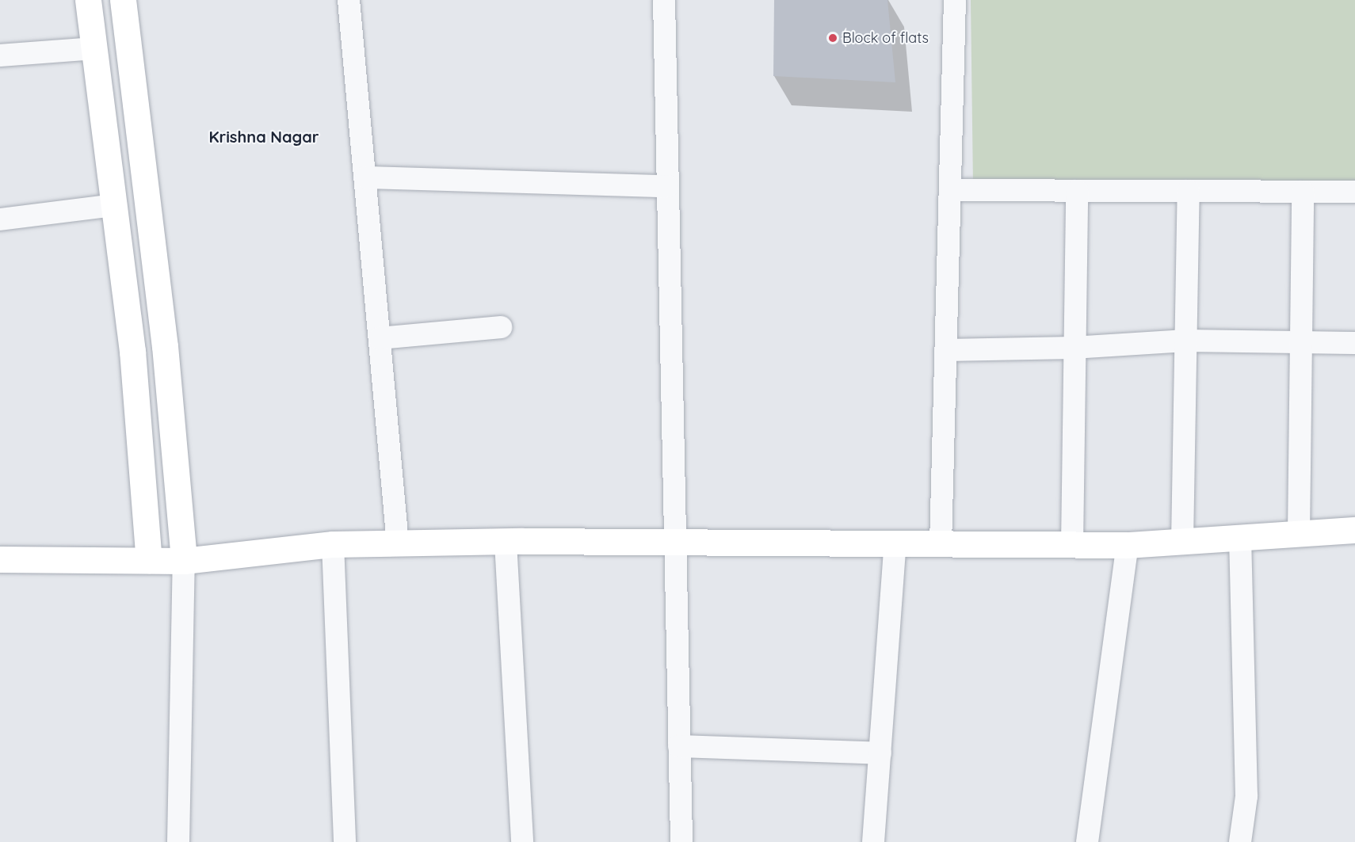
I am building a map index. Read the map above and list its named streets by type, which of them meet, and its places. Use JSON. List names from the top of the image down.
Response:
{
  "districts": ["Krishna Nagar"],
  "places": ["Block of flats"]
}
